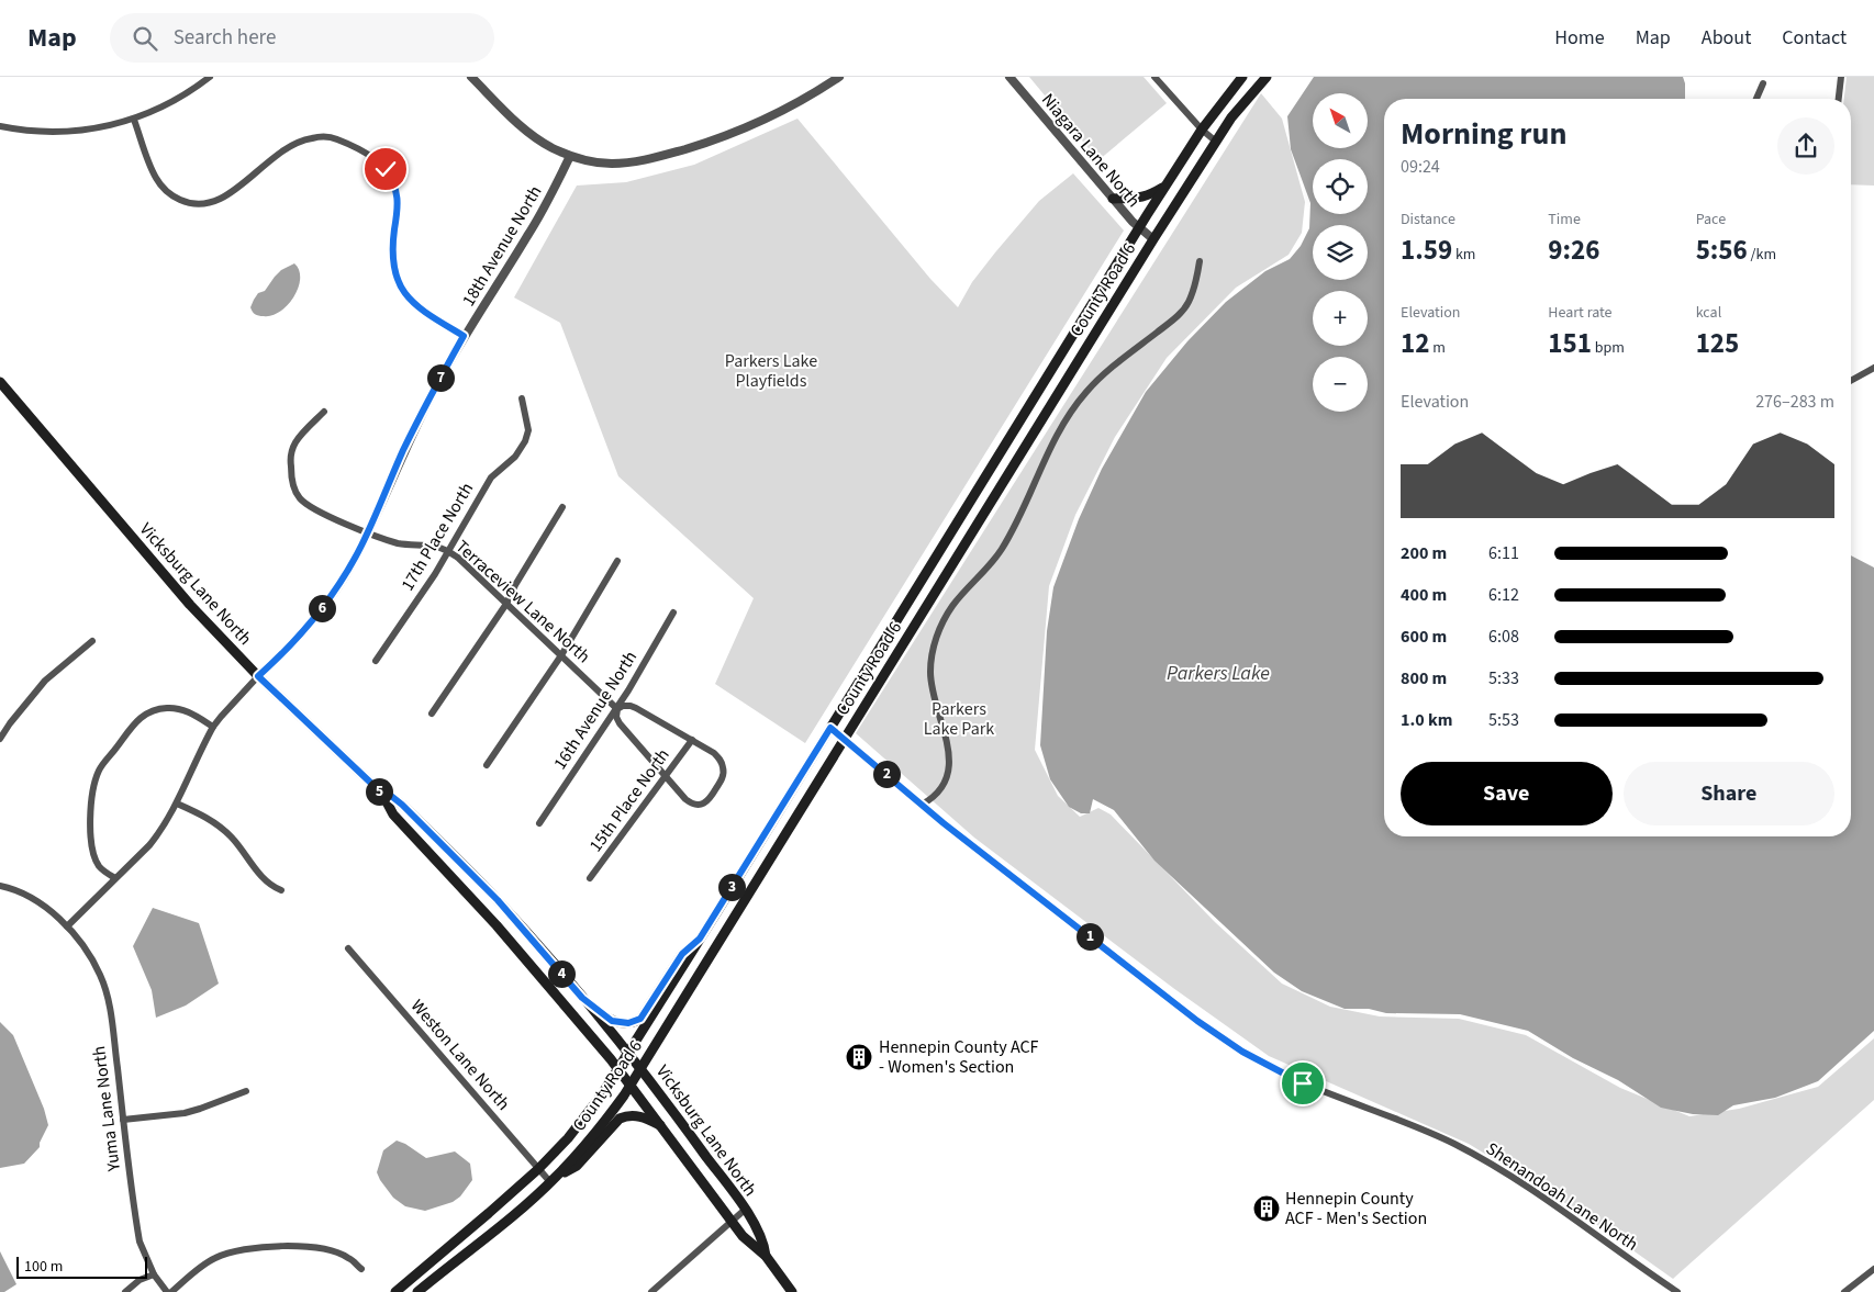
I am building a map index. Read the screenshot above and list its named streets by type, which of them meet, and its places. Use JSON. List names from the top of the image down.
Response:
{
  "streets": {
    "main road": ["County Road 6", "Vicksburg Lane North"],
    "street": [
      "Niagara Lane North",
      "18th Avenue North",
      "17th Place North",
      "Terraceview Lane North",
      "16th Avenue North",
      "15th Place North",
      "Weston Lane North",
      "Yuma Lane North",
      "Shenandoah Lane North"
    ]
  },
  "crossings": [
    ["Niagara Lane North", "County Road 6"],
    ["18th Avenue North", "Vicksburg Lane North"],
    ["18th Avenue North", "Terraceview Lane North"],
    ["18th Avenue North", "Yuma Lane North"],
    ["County Road 6", "Vicksburg Lane North"],
    ["County Road 6", "Weston Lane North"],
    ["County Road 6", "Shenandoah Lane North"],
    ["17th Place North", "Terraceview Lane North"],
    ["Terraceview Lane North", "16th Avenue North"]
  ],
  "water": ["Parkers Lake"],
  "parks": ["Parkers Lake Playfields", "Parkers Lake Park"],
  "places": {
    "building": ["Hennepin County ACF - Women's Section", "Hennepin County ACF - Men's Section"]
  },
  "scale_bar": "100 m",
  "north": "top left",
  "page": {
    "header": "Map",
    "search": "Search here",
    "nav": [
      "Home",
      "Map",
      "About",
      "Contact"
    ],
    "map_buttons": ["+", "−"],
    "heading": ["Morning run", "09:24"],
    "stats": [
      ["Distance", "1.59 km"],
      ["Time", "9:26"],
      ["Pace", "5:56 /km"],
      ["Elevation", "12 m"],
      ["Heart rate", "151 bpm"],
      ["kcal", "125"]
    ],
    "pins": [
      "7",
      "6",
      "2",
      "5",
      "3",
      "1",
      "4"
    ],
    "chart": ["Elevation", "276–283 m"],
    "list": [
      {
        "name": "200 m",
        "note": "6:11"
      },
      {
        "name": "400 m",
        "note": "6:12"
      },
      {
        "name": "600 m",
        "note": "6:08"
      },
      {
        "name": "800 m",
        "note": "5:33"
      },
      {
        "name": "1.0 km",
        "note": "5:53"
      }
    ],
    "buttons": ["Save", "Share"],
    "scale": "100 m"
  }
}
